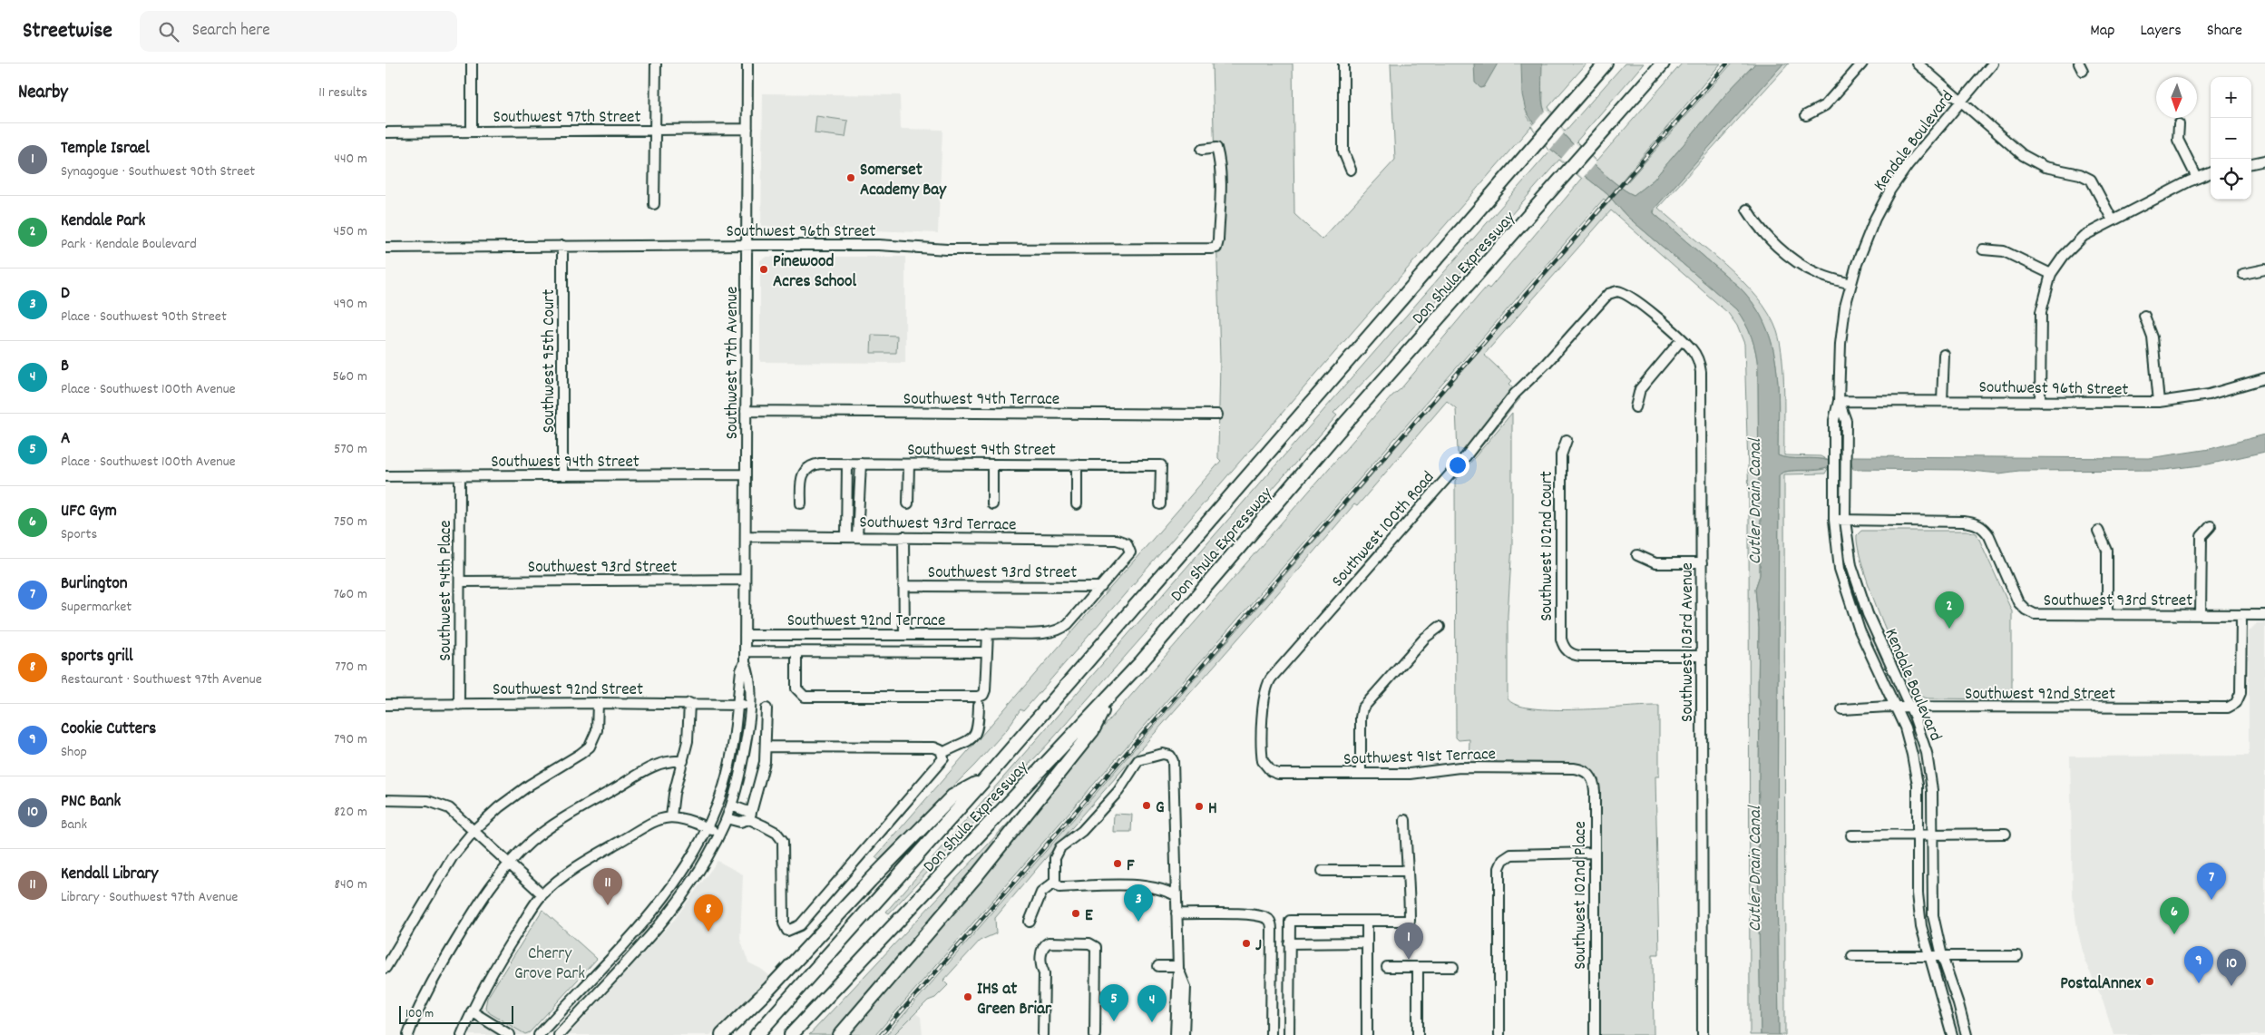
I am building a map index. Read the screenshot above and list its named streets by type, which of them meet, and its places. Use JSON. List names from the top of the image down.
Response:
{
  "streets": {
    "highway": ["Don Shula Expressway"],
    "street": [
      "Southwest 97th Street",
      "Kendale Boulevard",
      "Southwest 96th Street",
      "Southwest 95th Court",
      "Southwest 97th Avenue",
      "Southwest 94th Terrace",
      "Southwest 94th Street",
      "Southwest 93rd Terrace",
      "Southwest 100th Road",
      "Southwest 102nd Court",
      "Southwest 93rd Street",
      "Southwest 94th Place",
      "Southwest 92nd Terrace",
      "Southwest 103rd Avenue",
      "Southwest 92nd Street",
      "Southwest 91st Terrace",
      "Southwest 102nd Place"
    ]
  },
  "crossings": [
    ["Southwest 97th Street", "Southwest 97th Avenue"],
    ["Kendale Boulevard", "Southwest 96th Street"],
    ["Kendale Boulevard", "Southwest 93rd Street"],
    ["Kendale Boulevard", "Southwest 92nd Street"],
    ["Southwest 96th Street", "Southwest 95th Court"],
    ["Southwest 96th Street", "Southwest 97th Avenue"],
    ["Southwest 95th Court", "Southwest 94th Street"],
    ["Southwest 97th Avenue", "Southwest 94th Terrace"],
    ["Southwest 97th Avenue", "Southwest 94th Street"],
    ["Southwest 97th Avenue", "Southwest 93rd Terrace"],
    ["Southwest 97th Avenue", "Southwest 93rd Street"],
    ["Southwest 97th Avenue", "Southwest 92nd Terrace"],
    ["Southwest 97th Avenue", "Southwest 92nd Street"],
    ["Southwest 94th Street", "Southwest 94th Place"],
    ["Southwest 93rd Terrace", "Southwest 92nd Terrace"],
    ["Southwest 100th Road", "Southwest 103rd Avenue"],
    ["Southwest 100th Road", "Southwest 91st Terrace"],
    ["Southwest 102nd Court", "Southwest 103rd Avenue"],
    ["Southwest 93rd Street", "Southwest 94th Place"],
    ["Southwest 93rd Street", "Southwest 92nd Terrace"],
    ["Southwest 93rd Street", "Southwest 92nd Street"],
    ["Southwest 94th Place", "Southwest 92nd Street"],
    ["Southwest 91st Terrace", "Southwest 102nd Place"]
  ],
  "water": ["Cutler Drain Canal"],
  "parks": ["Cherry Grove Park"],
  "places": [
    "Somerset Academy Bay",
    "Pinewood Acres School",
    "G",
    "H",
    "F",
    "E",
    "J",
    "PostalAnnex",
    "IHS at Green Briar"
  ],
  "scale_bar": "100 m",
  "north": "bottom",
  "page": {
    "header": "Streetwise",
    "search": "Search here",
    "nav": ["Map", "Layers", "Share"],
    "heading": ["Nearby", "11 results"],
    "map_buttons": ["+", "−"],
    "list": [
      {
        "mark": "1",
        "name": "Temple Israel",
        "note": "Synagogue · Southwest 90th Street",
        "value": "440 m"
      },
      {
        "mark": "2",
        "name": "Kendale Park",
        "note": "Park · Kendale Boulevard",
        "value": "450 m"
      },
      {
        "mark": "3",
        "name": "D",
        "note": "Place · Southwest 90th Street",
        "value": "490 m"
      },
      {
        "mark": "4",
        "name": "B",
        "note": "Place · Southwest 100th Avenue",
        "value": "560 m"
      },
      {
        "mark": "5",
        "name": "A",
        "note": "Place · Southwest 100th Avenue",
        "value": "570 m"
      },
      {
        "mark": "6",
        "name": "UFC Gym",
        "note": "Sports",
        "value": "750 m"
      },
      {
        "mark": "7",
        "name": "Burlington",
        "note": "Supermarket",
        "value": "760 m"
      },
      {
        "mark": "8",
        "name": "sports grill",
        "note": "Restaurant · Southwest 97th Avenue",
        "value": "770 m"
      },
      {
        "mark": "9",
        "name": "Cookie Cutters",
        "note": "Shop",
        "value": "790 m"
      },
      {
        "mark": "10",
        "name": "PNC Bank",
        "note": "Bank",
        "value": "820 m"
      },
      {
        "mark": "11",
        "name": "Kendall Library",
        "note": "Library · Southwest 97th Avenue",
        "value": "840 m"
      }
    ],
    "pins": [
      "2",
      "7",
      "11",
      "3",
      "8",
      "6",
      "1",
      "9",
      "10",
      "5",
      "4"
    ],
    "scale": "100 m"
  }
}
